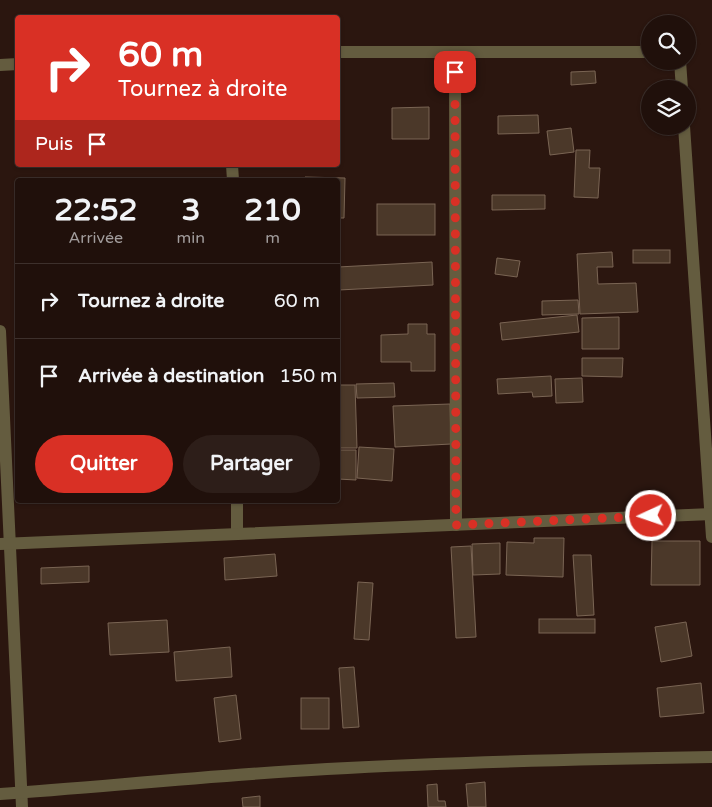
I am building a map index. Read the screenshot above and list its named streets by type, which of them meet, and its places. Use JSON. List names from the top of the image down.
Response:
{
  "page": {
    "turn": ["60 m", "Tournez à droite"],
    "then": "Puis",
    "eta": [
      "22:52",
      "Arrivée",
      "3",
      "min",
      "210",
      "m"
    ],
    "list": [
      {
        "name": "Tournez à droite",
        "value": "60 m"
      },
      {
        "name": "Arrivée à destination",
        "value": "150 m"
      }
    ],
    "buttons": ["Quitter", "Partager"]
  }
}
